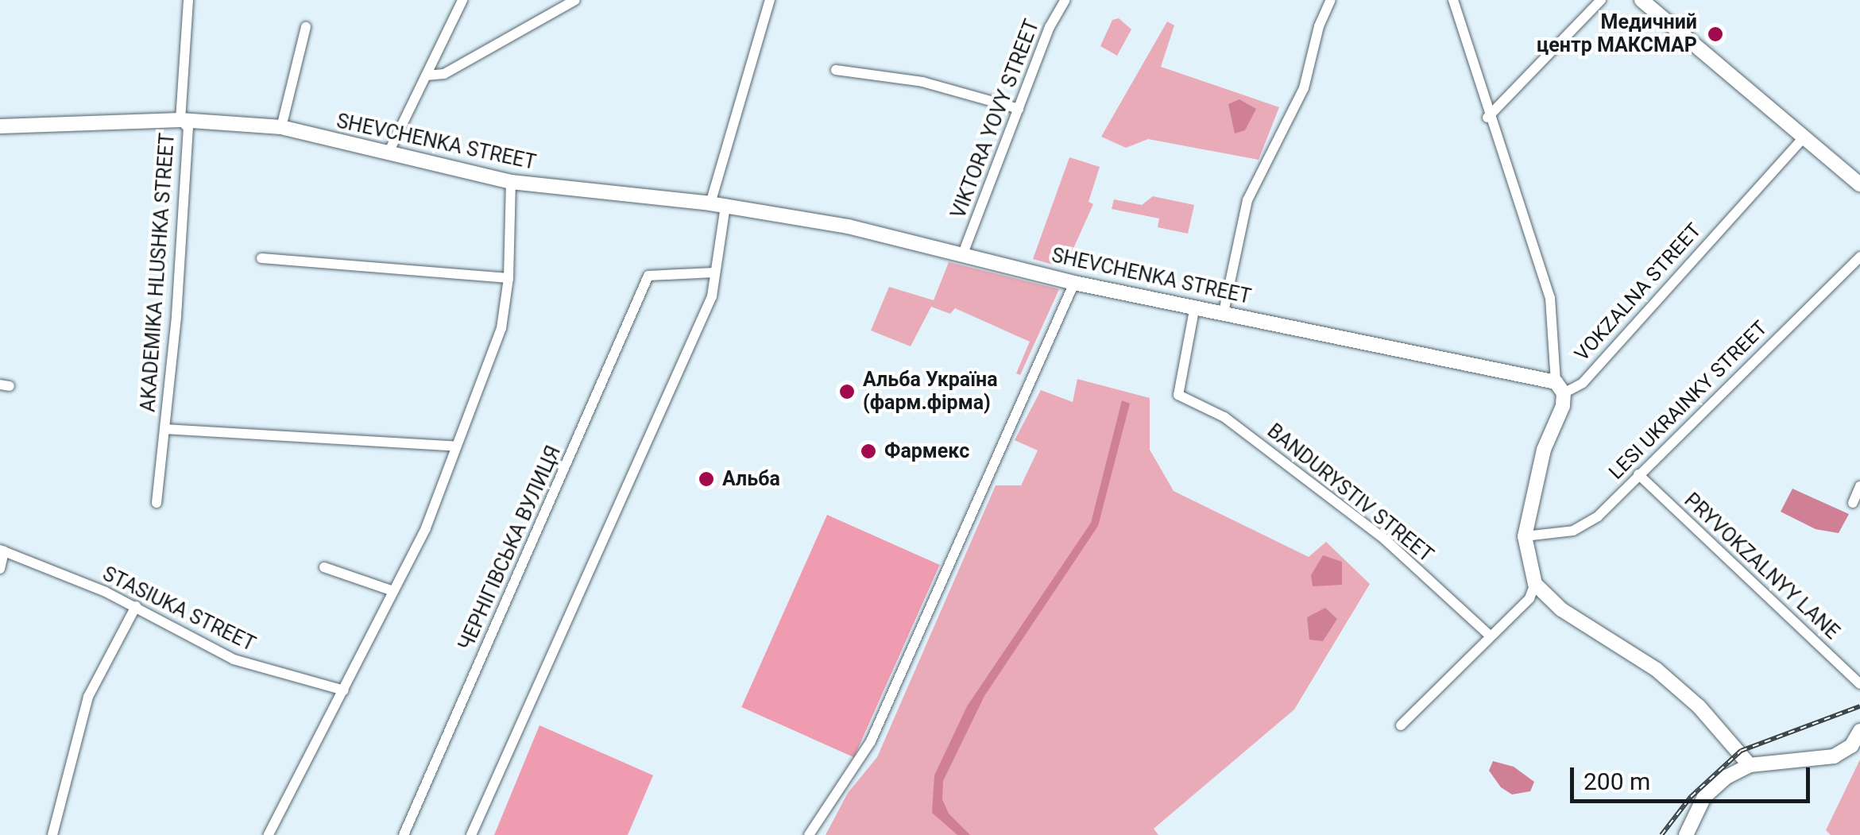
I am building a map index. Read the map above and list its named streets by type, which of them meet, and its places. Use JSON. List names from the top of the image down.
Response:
{
  "streets": {
    "main road": ["SHEVCHENKA STREET"],
    "street": [
      "VIKTORA YOVY STREET",
      "AKADEMIKA HLUSHKA STREET",
      "VOKZALNA STREET",
      "LESI UKRAINKY STREET",
      "BANDURYSTIV STREET",
      "ЧЕРНІГІВСЬКА ВУЛИЦЯ",
      "PRYVOKZALNYY LANE",
      "STASIUKA STREET"
    ]
  },
  "crossings": [
    ["VIKTORA YOVY STREET", "SHEVCHENKA STREET"],
    ["SHEVCHENKA STREET", "AKADEMIKA HLUSHKA STREET"],
    ["SHEVCHENKA STREET", "VOKZALNA STREET"],
    ["SHEVCHENKA STREET", "BANDURYSTIV STREET"],
    ["LESI UKRAINKY STREET", "PRYVOKZALNYY LANE"]
  ],
  "places": [
    "Медичний центр МАКСМАР",
    "Альба Україна (фарм.фірма)",
    "Фармекс",
    "Альба"
  ],
  "scale_bar": "200 m"
}
